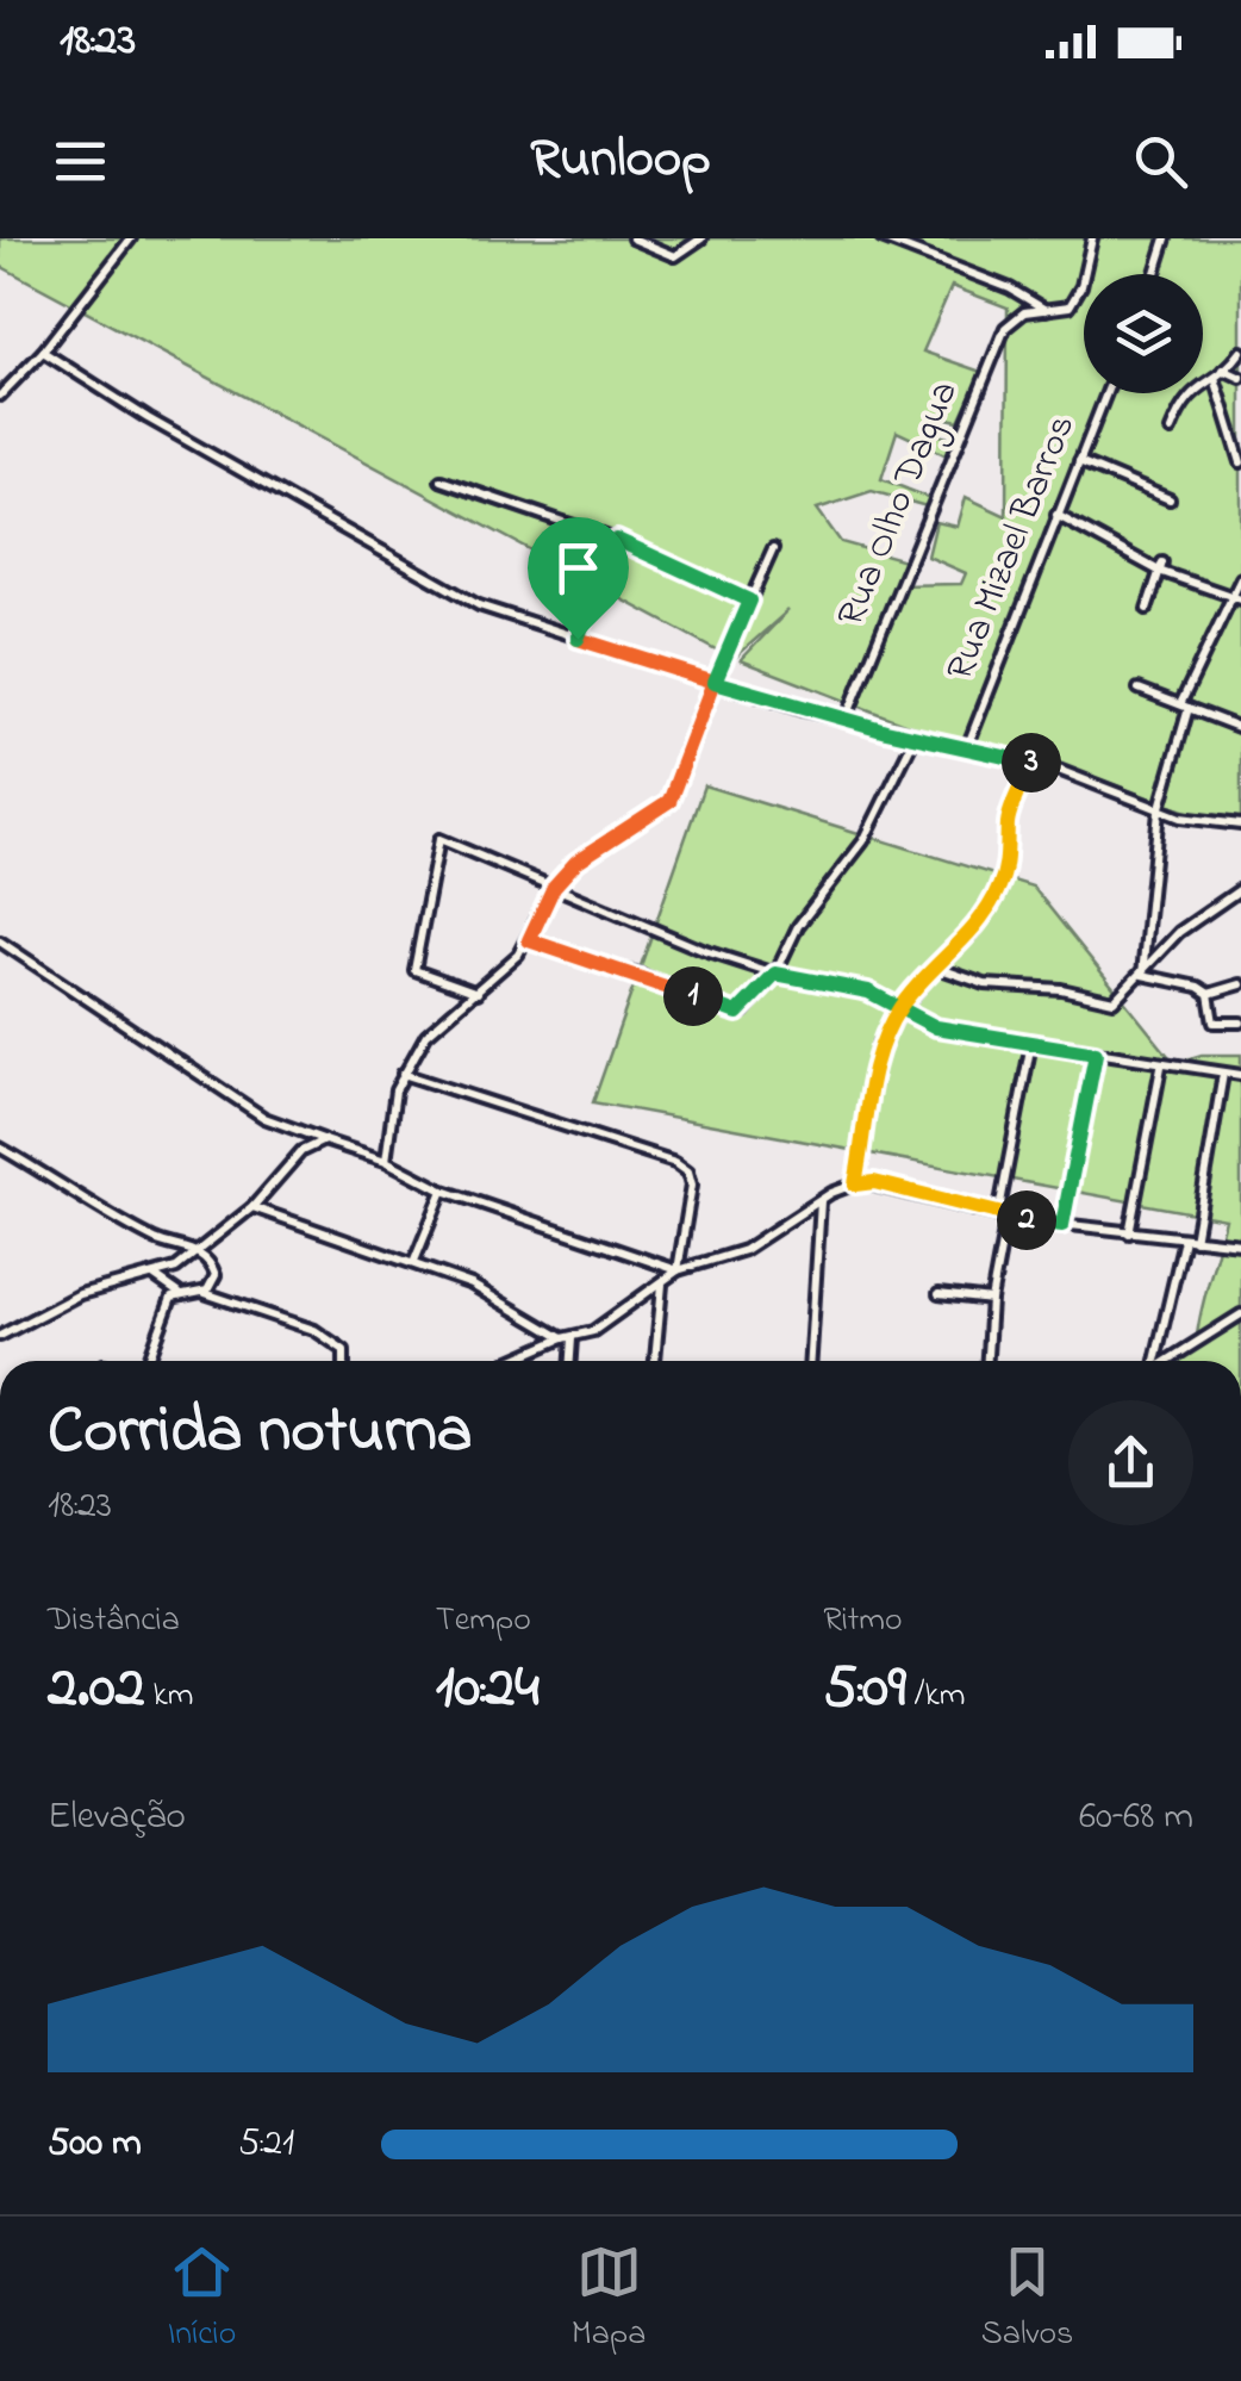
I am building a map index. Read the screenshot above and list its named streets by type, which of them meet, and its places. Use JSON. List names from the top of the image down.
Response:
{
  "streets": {
    "street": ["Rua Olho Dagua", "Rua Mizael Barros"]
  },
  "page": {
    "status": "18:23",
    "header": "Runloop",
    "pins": ["3", "1", "2"],
    "heading": ["Corrida noturna", "18:23"],
    "stats": [
      ["Distância", "2.02 km"],
      ["Tempo", "10:24"],
      ["Ritmo", "5:09 /km"]
    ],
    "chart": ["Elevação", "60–68 m"],
    "list": [
      {
        "name": "500 m",
        "note": "5:21"
      }
    ],
    "tabs": ["Início", "Mapa", "Salvos"]
  }
}
